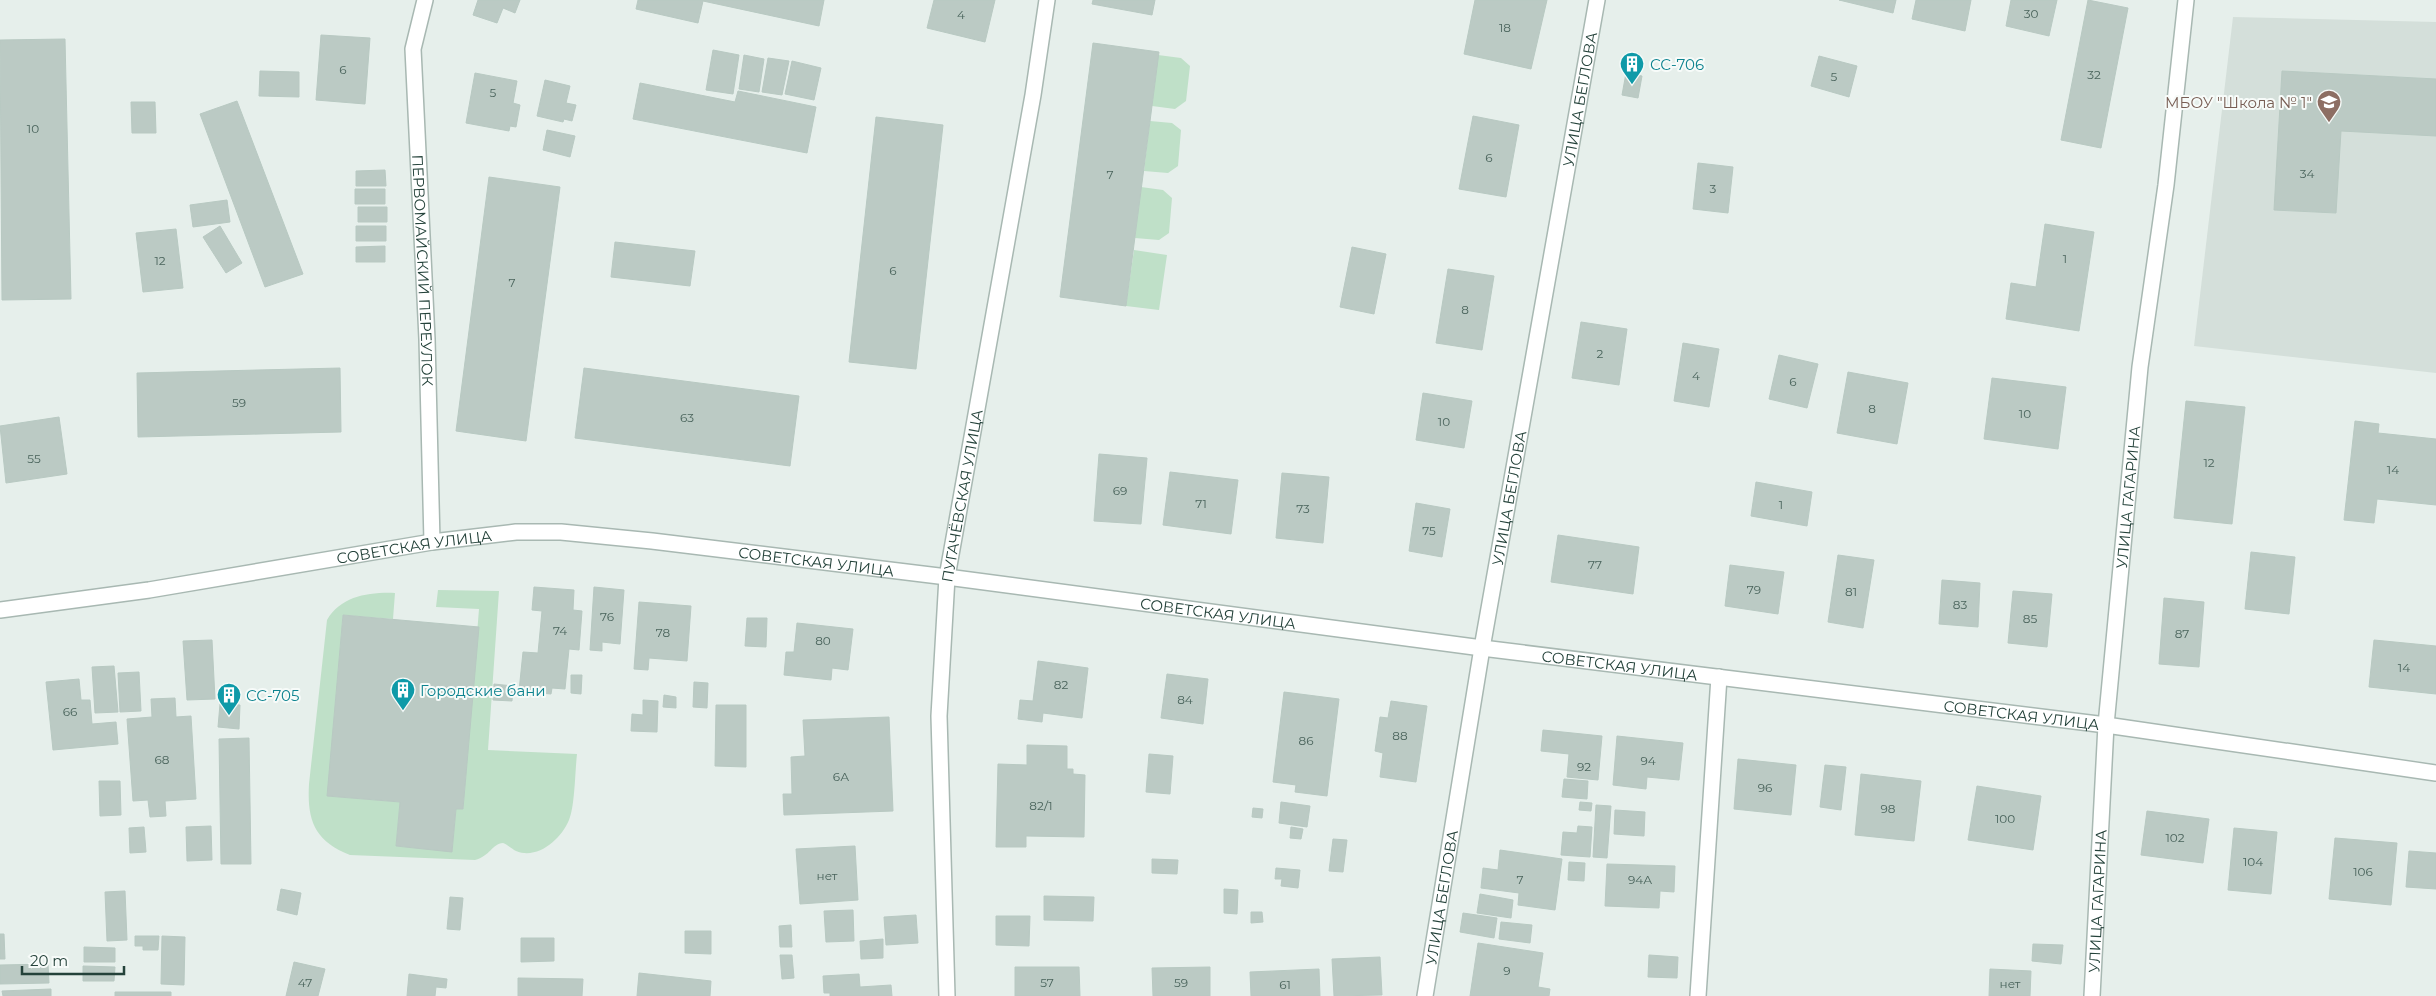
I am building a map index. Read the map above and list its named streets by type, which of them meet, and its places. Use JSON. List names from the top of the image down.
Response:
{
  "streets": {
    "street": [
      "УЛИЦА БЕГЛОВА",
      "ПЕРВОМАЙСКИЙ ПЕРЕУЛОК",
      "ПУГАЧЁВСКАЯ УЛИЦА",
      "УЛИЦА ГАГАРИНА",
      "СОВЕТСКАЯ УЛИЦА"
    ]
  },
  "crossings": [
    ["УЛИЦА БЕГЛОВА", "СОВЕТСКАЯ УЛИЦА"],
    ["ПЕРВОМАЙСКИЙ ПЕРЕУЛОК", "СОВЕТСКАЯ УЛИЦА"],
    ["ПУГАЧЁВСКАЯ УЛИЦА", "СОВЕТСКАЯ УЛИЦА"],
    ["УЛИЦА ГАГАРИНА", "СОВЕТСКАЯ УЛИЦА"]
  ],
  "places": {
    "building": ["СС-706", "Городские бани", "СС-705"],
    "school or university": ["МБОУ \"Школа № 1\""]
  },
  "house_numbers": [
    "30",
    "4",
    "18",
    "6",
    "32",
    "5",
    "5",
    "10",
    "6",
    "34",
    "7",
    "3",
    "1",
    "12",
    "6",
    "7",
    "8",
    "2",
    "4",
    "6",
    "59",
    "8",
    "10",
    "63",
    "10",
    "55",
    "12",
    "14",
    "69",
    "71",
    "1",
    "73",
    "75",
    "77",
    "79",
    "81",
    "83",
    "76",
    "85",
    "74",
    "78",
    "87",
    "80",
    "14",
    "82",
    "84",
    "66",
    "88",
    "86",
    "68",
    "94",
    "92",
    "6А",
    "96",
    "82/1",
    "98",
    "100",
    "102",
    "104",
    "106",
    "нет",
    "7",
    "94А",
    "9",
    "47",
    "57",
    "59",
    "нет",
    "61"
  ],
  "scale_bar": "20 m"
}
